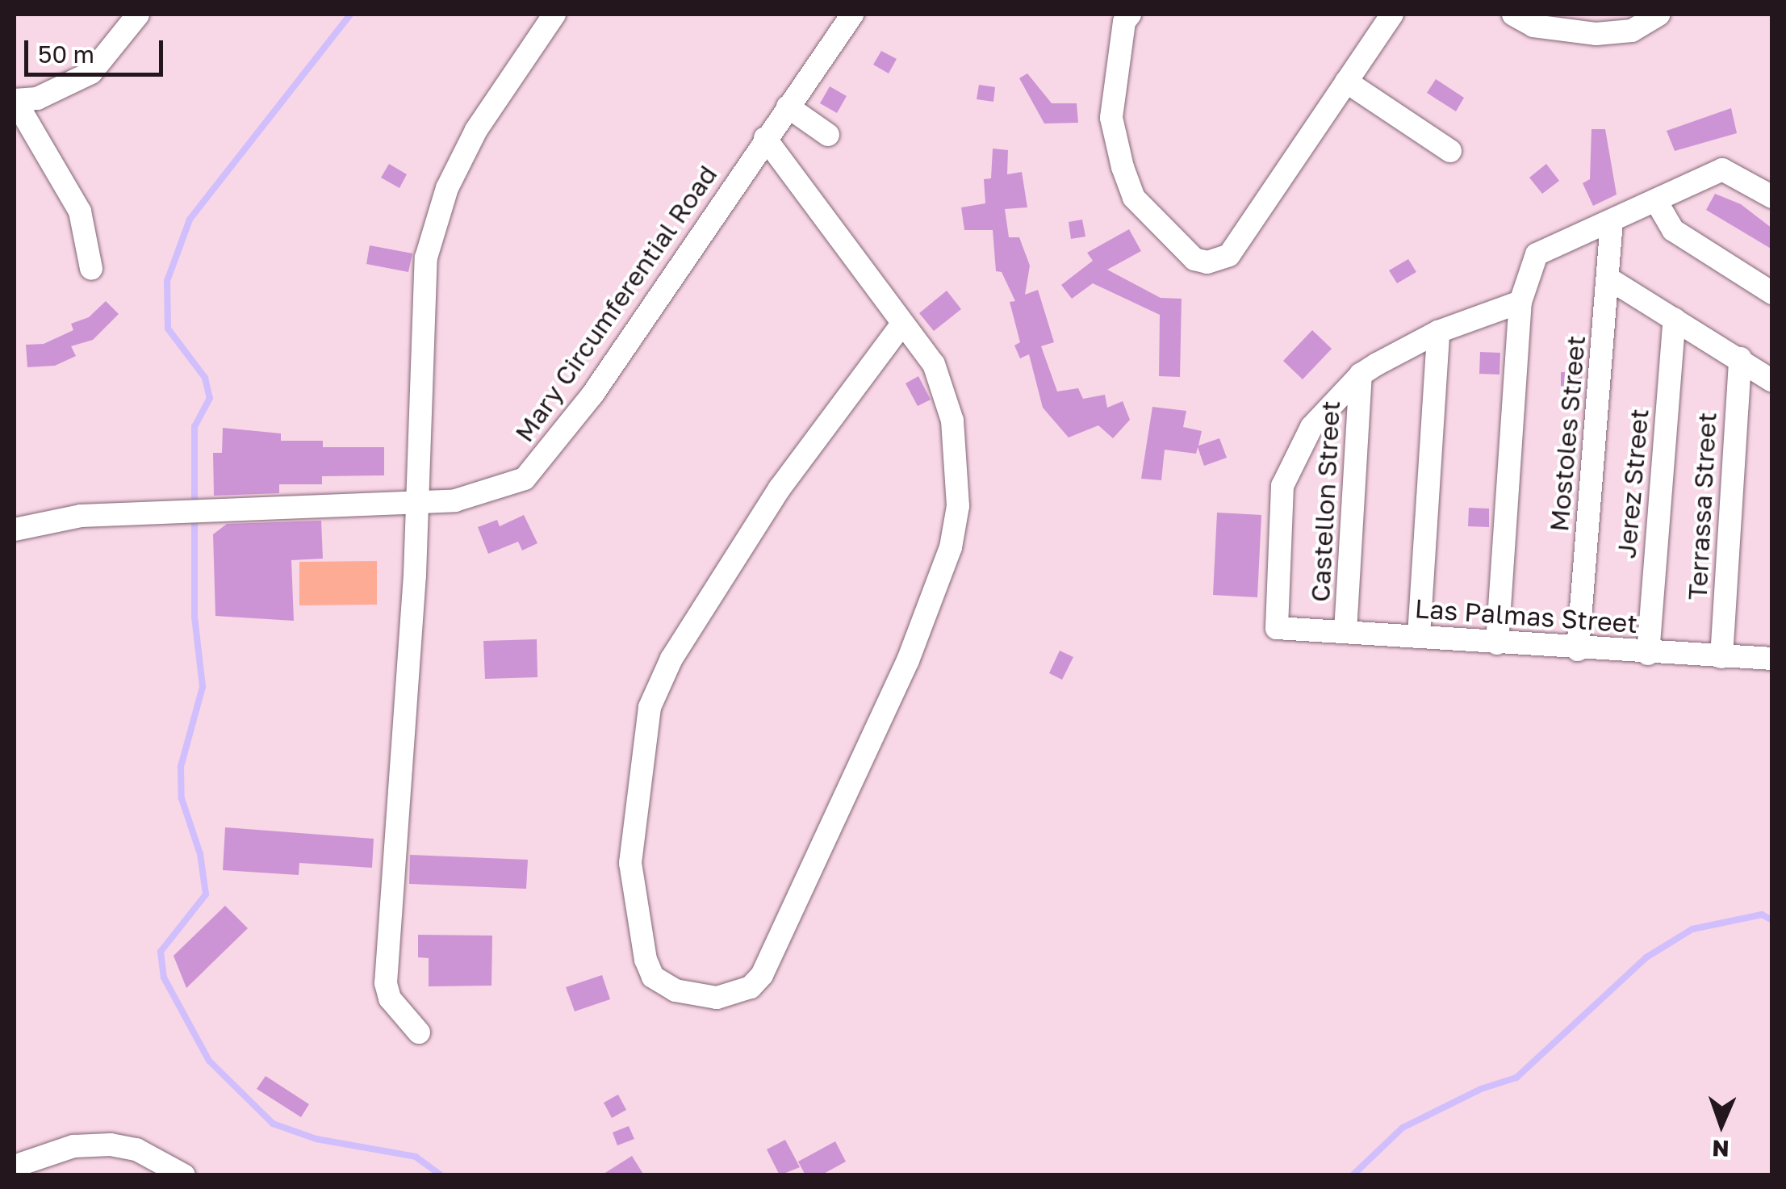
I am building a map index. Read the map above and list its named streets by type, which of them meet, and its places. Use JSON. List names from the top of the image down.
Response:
{
  "streets": {
    "street": [
      "Mary Circumferential Road",
      "Mostoles Street",
      "Jerez Street",
      "Castellon Street",
      "Terrassa Street",
      "Las Palmas Street"
    ]
  },
  "crossings": [
    ["Mostoles Street", "Las Palmas Street"],
    ["Jerez Street", "Las Palmas Street"],
    ["Castellon Street", "Las Palmas Street"],
    ["Terrassa Street", "Las Palmas Street"]
  ],
  "scale_bar": "50 m",
  "north": "bottom"
}
